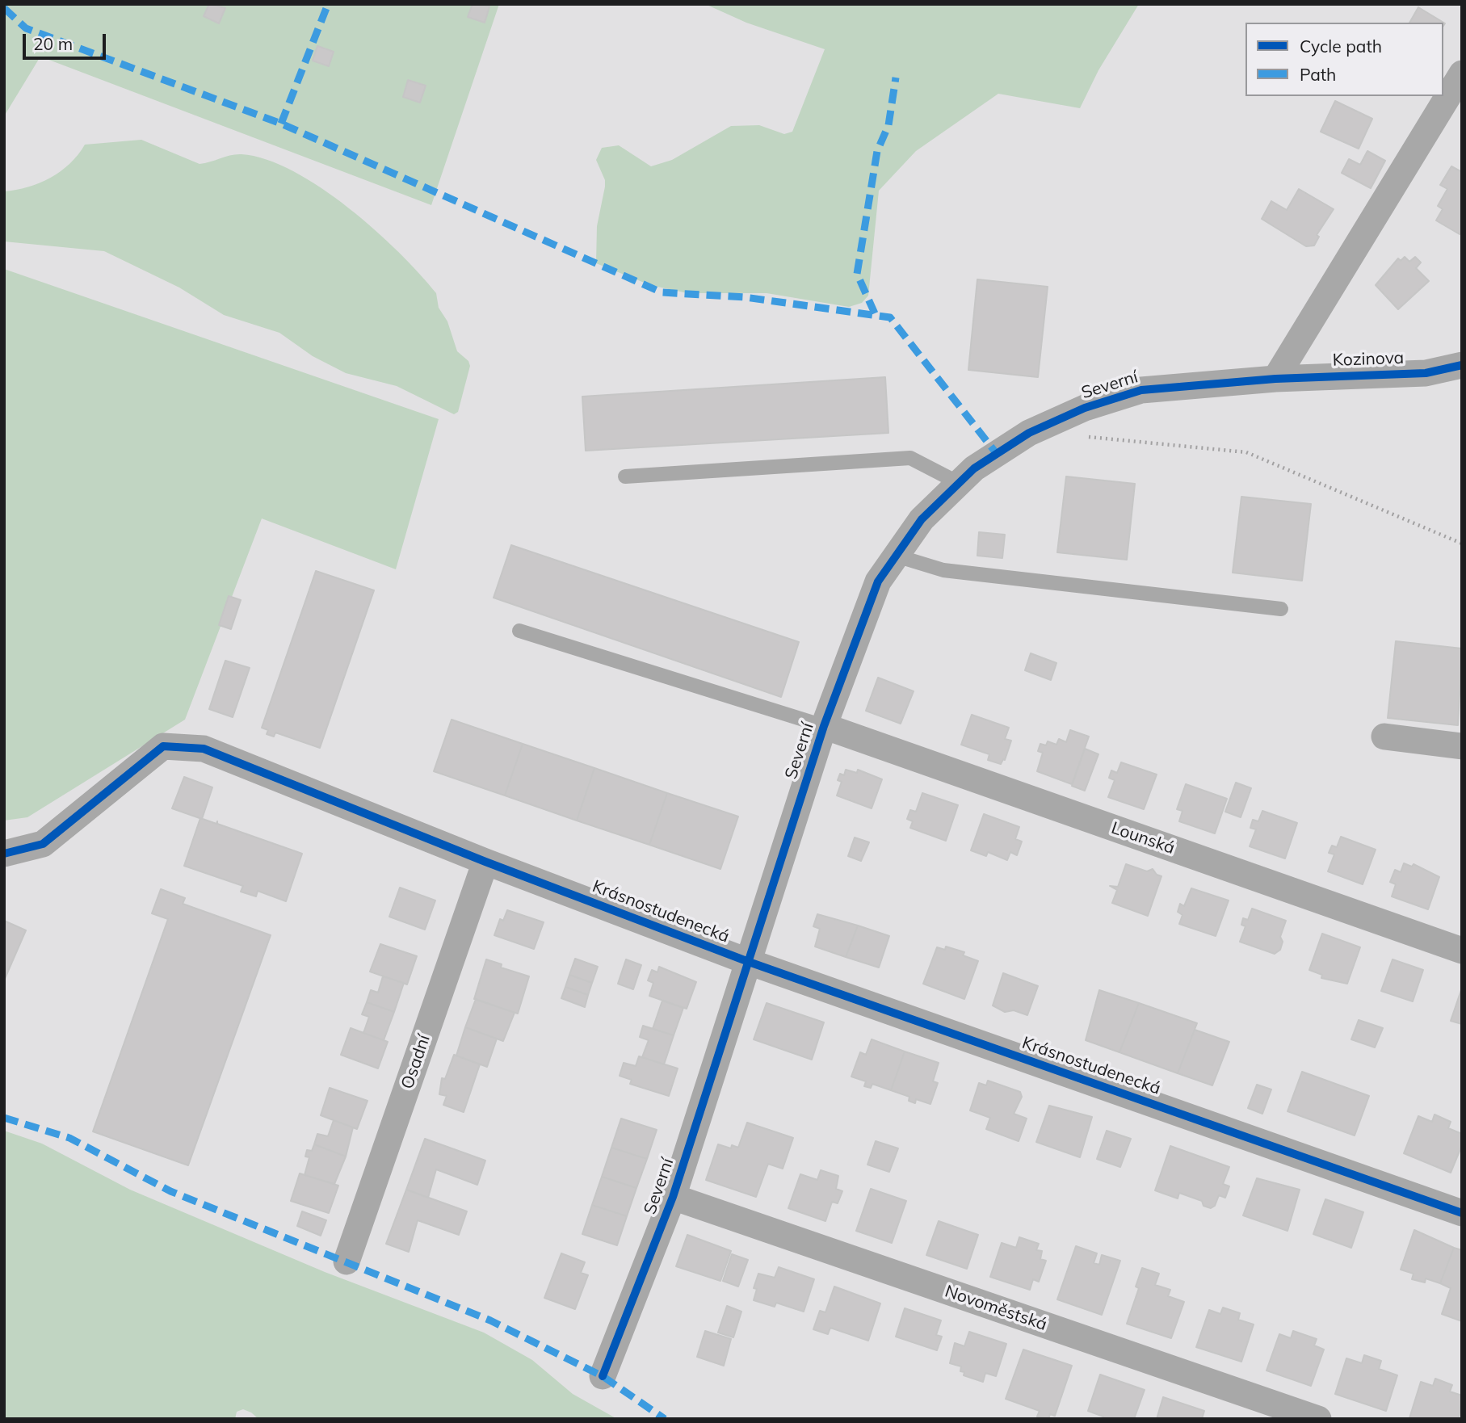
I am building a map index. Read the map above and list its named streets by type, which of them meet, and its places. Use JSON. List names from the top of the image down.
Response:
{
  "streets": {
    "street": [
      "Kozinova",
      "Severní",
      "Lounská",
      "Krásnostudenecká",
      "Osadní",
      "Novoměstská"
    ]
  },
  "crossings": [
    ["Kozinova", "Severní"],
    ["Severní", "Lounská"],
    ["Severní", "Krásnostudenecká"],
    ["Severní", "Novoměstská"],
    ["Krásnostudenecká", "Osadní"]
  ],
  "legend": ["Cycle path", "Path"],
  "scale_bar": "20 m"
}
